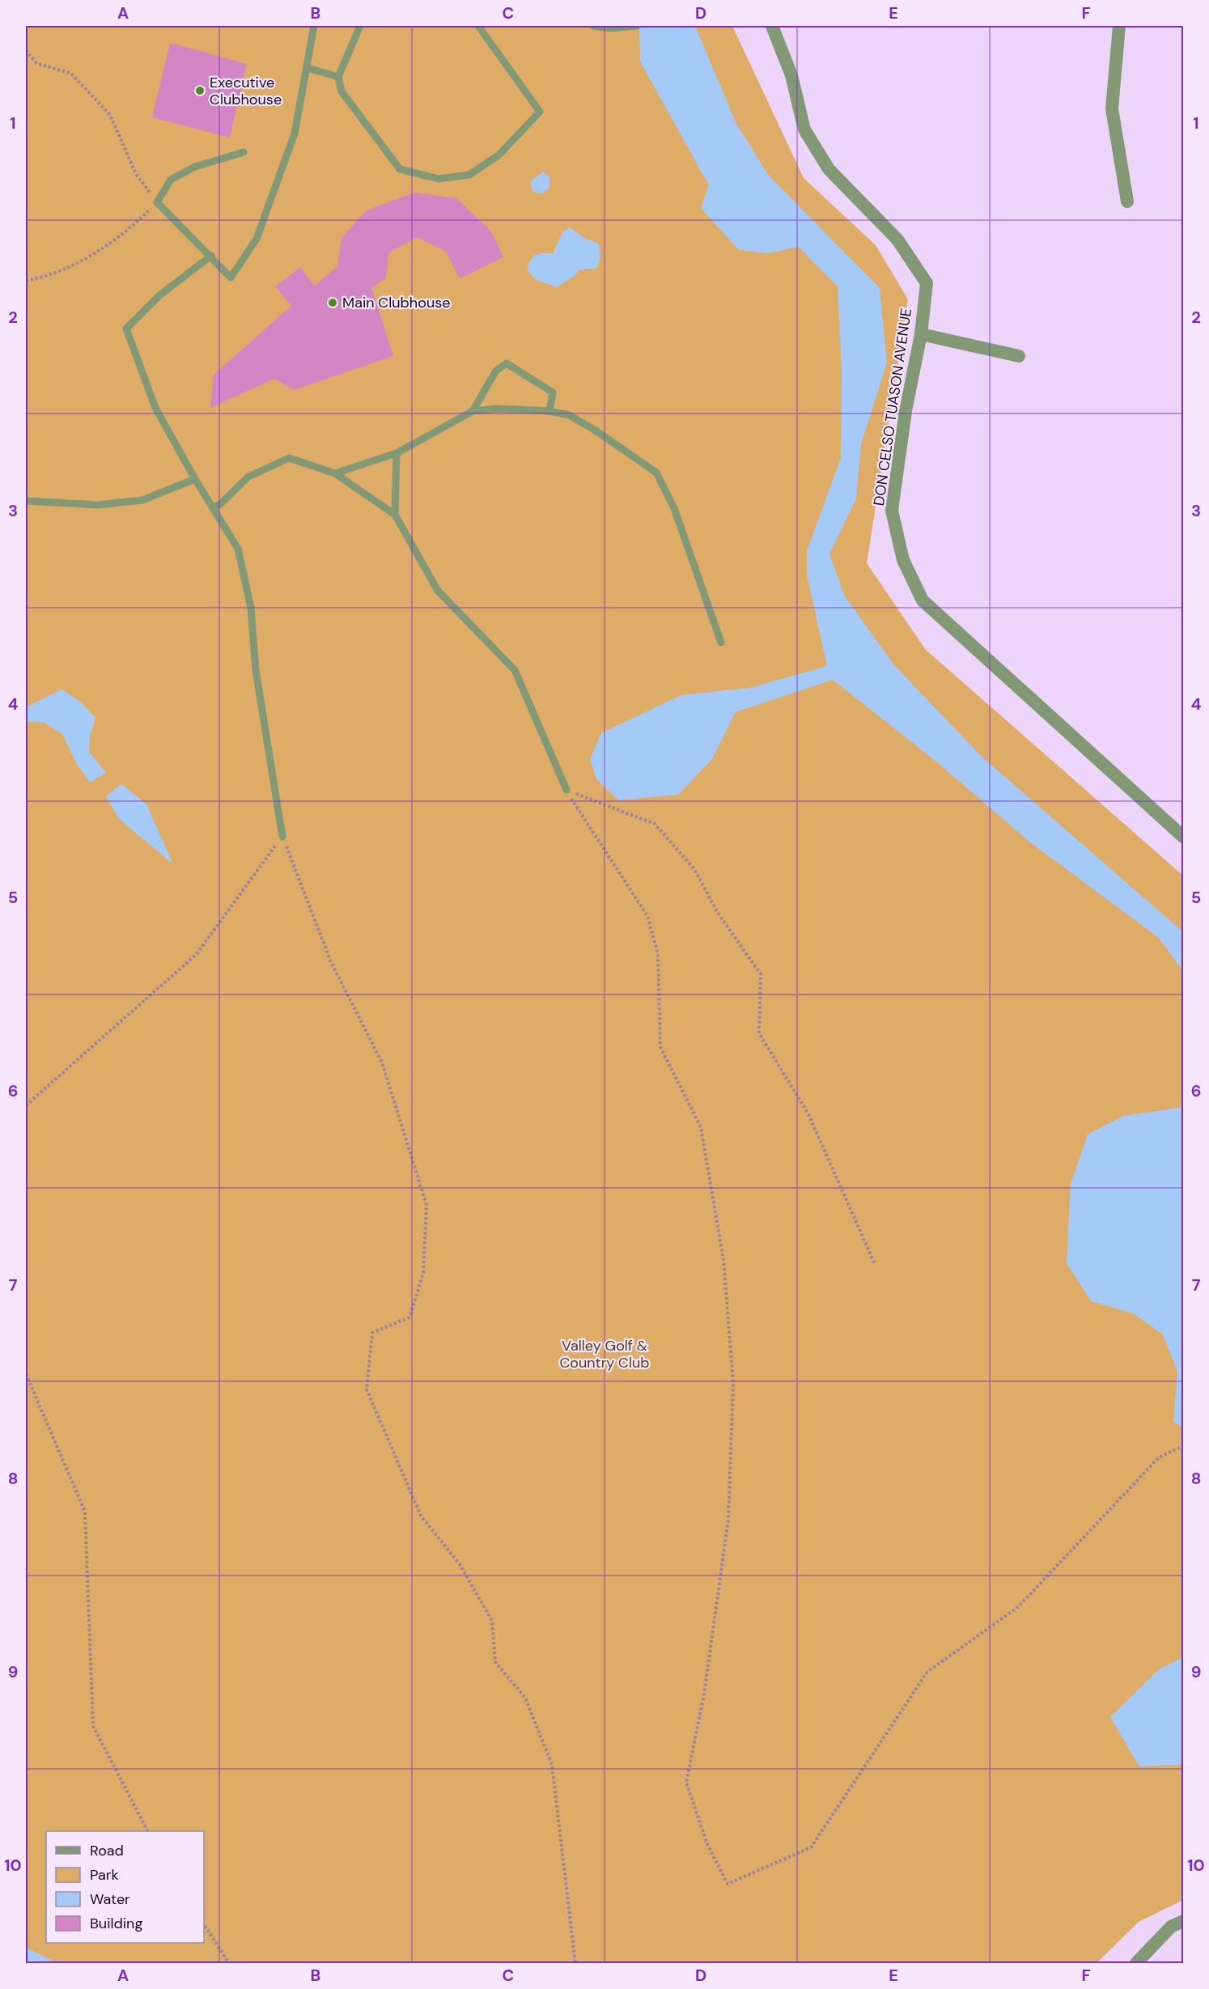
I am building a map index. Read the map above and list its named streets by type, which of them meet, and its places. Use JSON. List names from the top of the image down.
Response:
{
  "streets": {
    "street": ["DON CELSO TUASON AVENUE"]
  },
  "parks": ["Valley Golf & Country Club"],
  "places": ["Executive Clubhouse", "Main Clubhouse"],
  "legend": [
    "Road",
    "Park",
    "Water",
    "Building"
  ],
  "grid": {
    "columns": [
      "A",
      "B",
      "C",
      "D",
      "E",
      "F"
    ],
    "rows": [
      "1",
      "2",
      "3",
      "4",
      "5",
      "6",
      "7",
      "8",
      "9",
      "10"
    ]
  }
}
